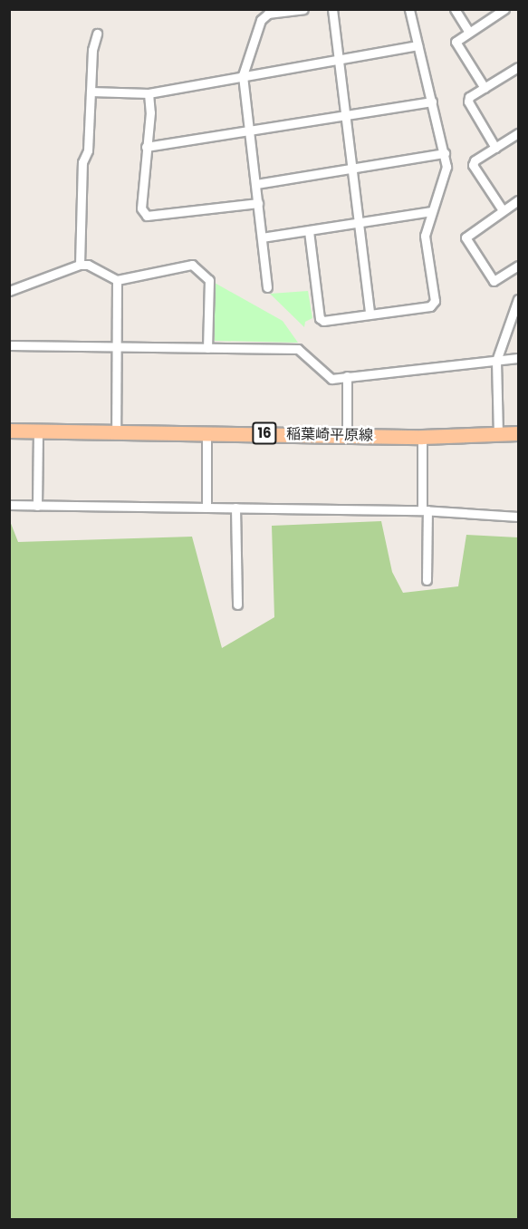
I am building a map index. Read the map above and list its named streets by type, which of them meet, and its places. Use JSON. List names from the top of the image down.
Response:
{
  "streets": {
    "main road": ["16", "稲葉崎平原線"]
  }
}
